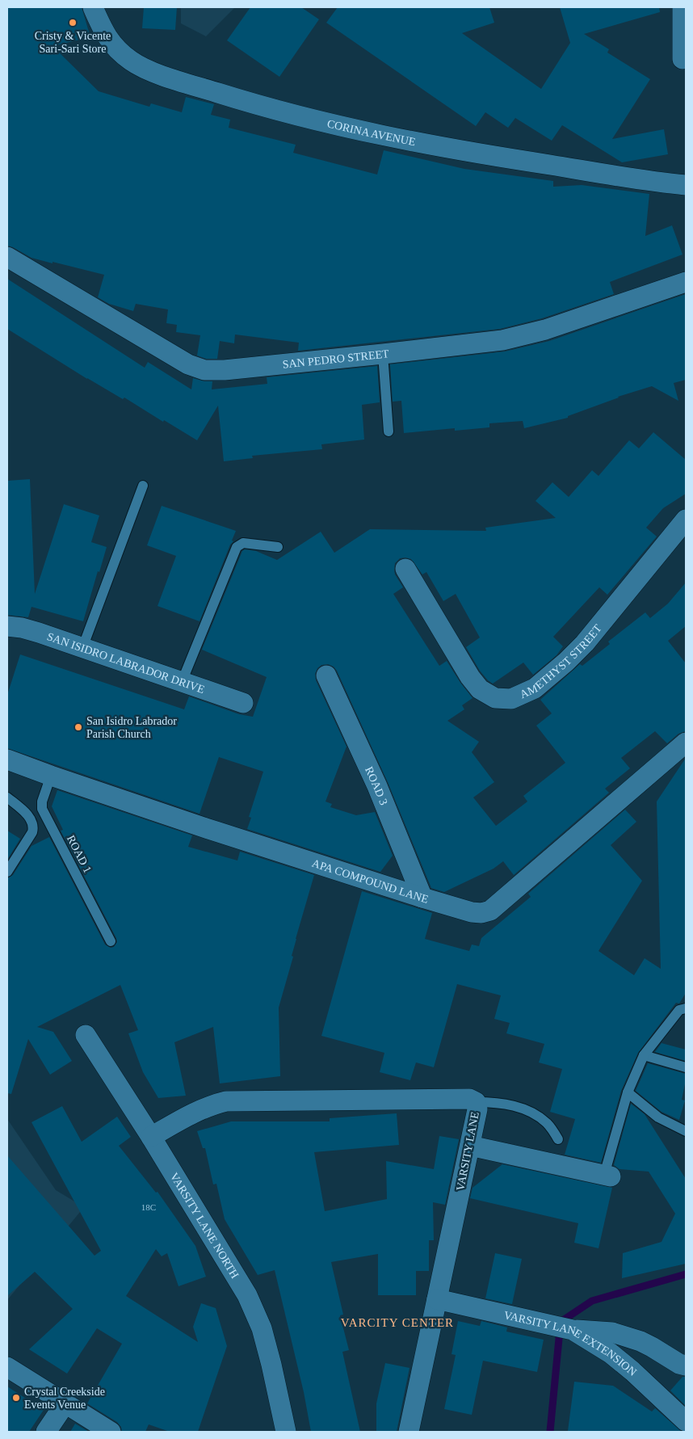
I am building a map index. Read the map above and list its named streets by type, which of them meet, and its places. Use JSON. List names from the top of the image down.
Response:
{
  "streets": {
    "street": [
      "CORINA AVENUE",
      "SAN PEDRO STREET",
      "AMETHYST STREET",
      "SAN ISIDRO LABRADOR DRIVE",
      "ROAD 3",
      "APA COMPOUND LANE",
      "VARSITY LANE",
      "VARSITY LANE NORTH",
      "VARSITY LANE EXTENSION"
    ],
    "lane": ["ROAD 1"]
  },
  "crossings": [
    ["ROAD 3", "APA COMPOUND LANE"],
    ["ROAD 1", "APA COMPOUND LANE"],
    ["VARSITY LANE", "VARSITY LANE NORTH"],
    ["VARSITY LANE", "VARSITY LANE EXTENSION"]
  ],
  "districts": ["VARCITY CENTER"],
  "places": ["Cristy & Vicente Sari-Sari Store", "San Isidro Labrador Parish Church", "Crystal Creekside Events Venue"],
  "house_numbers": ["18C"]
}
